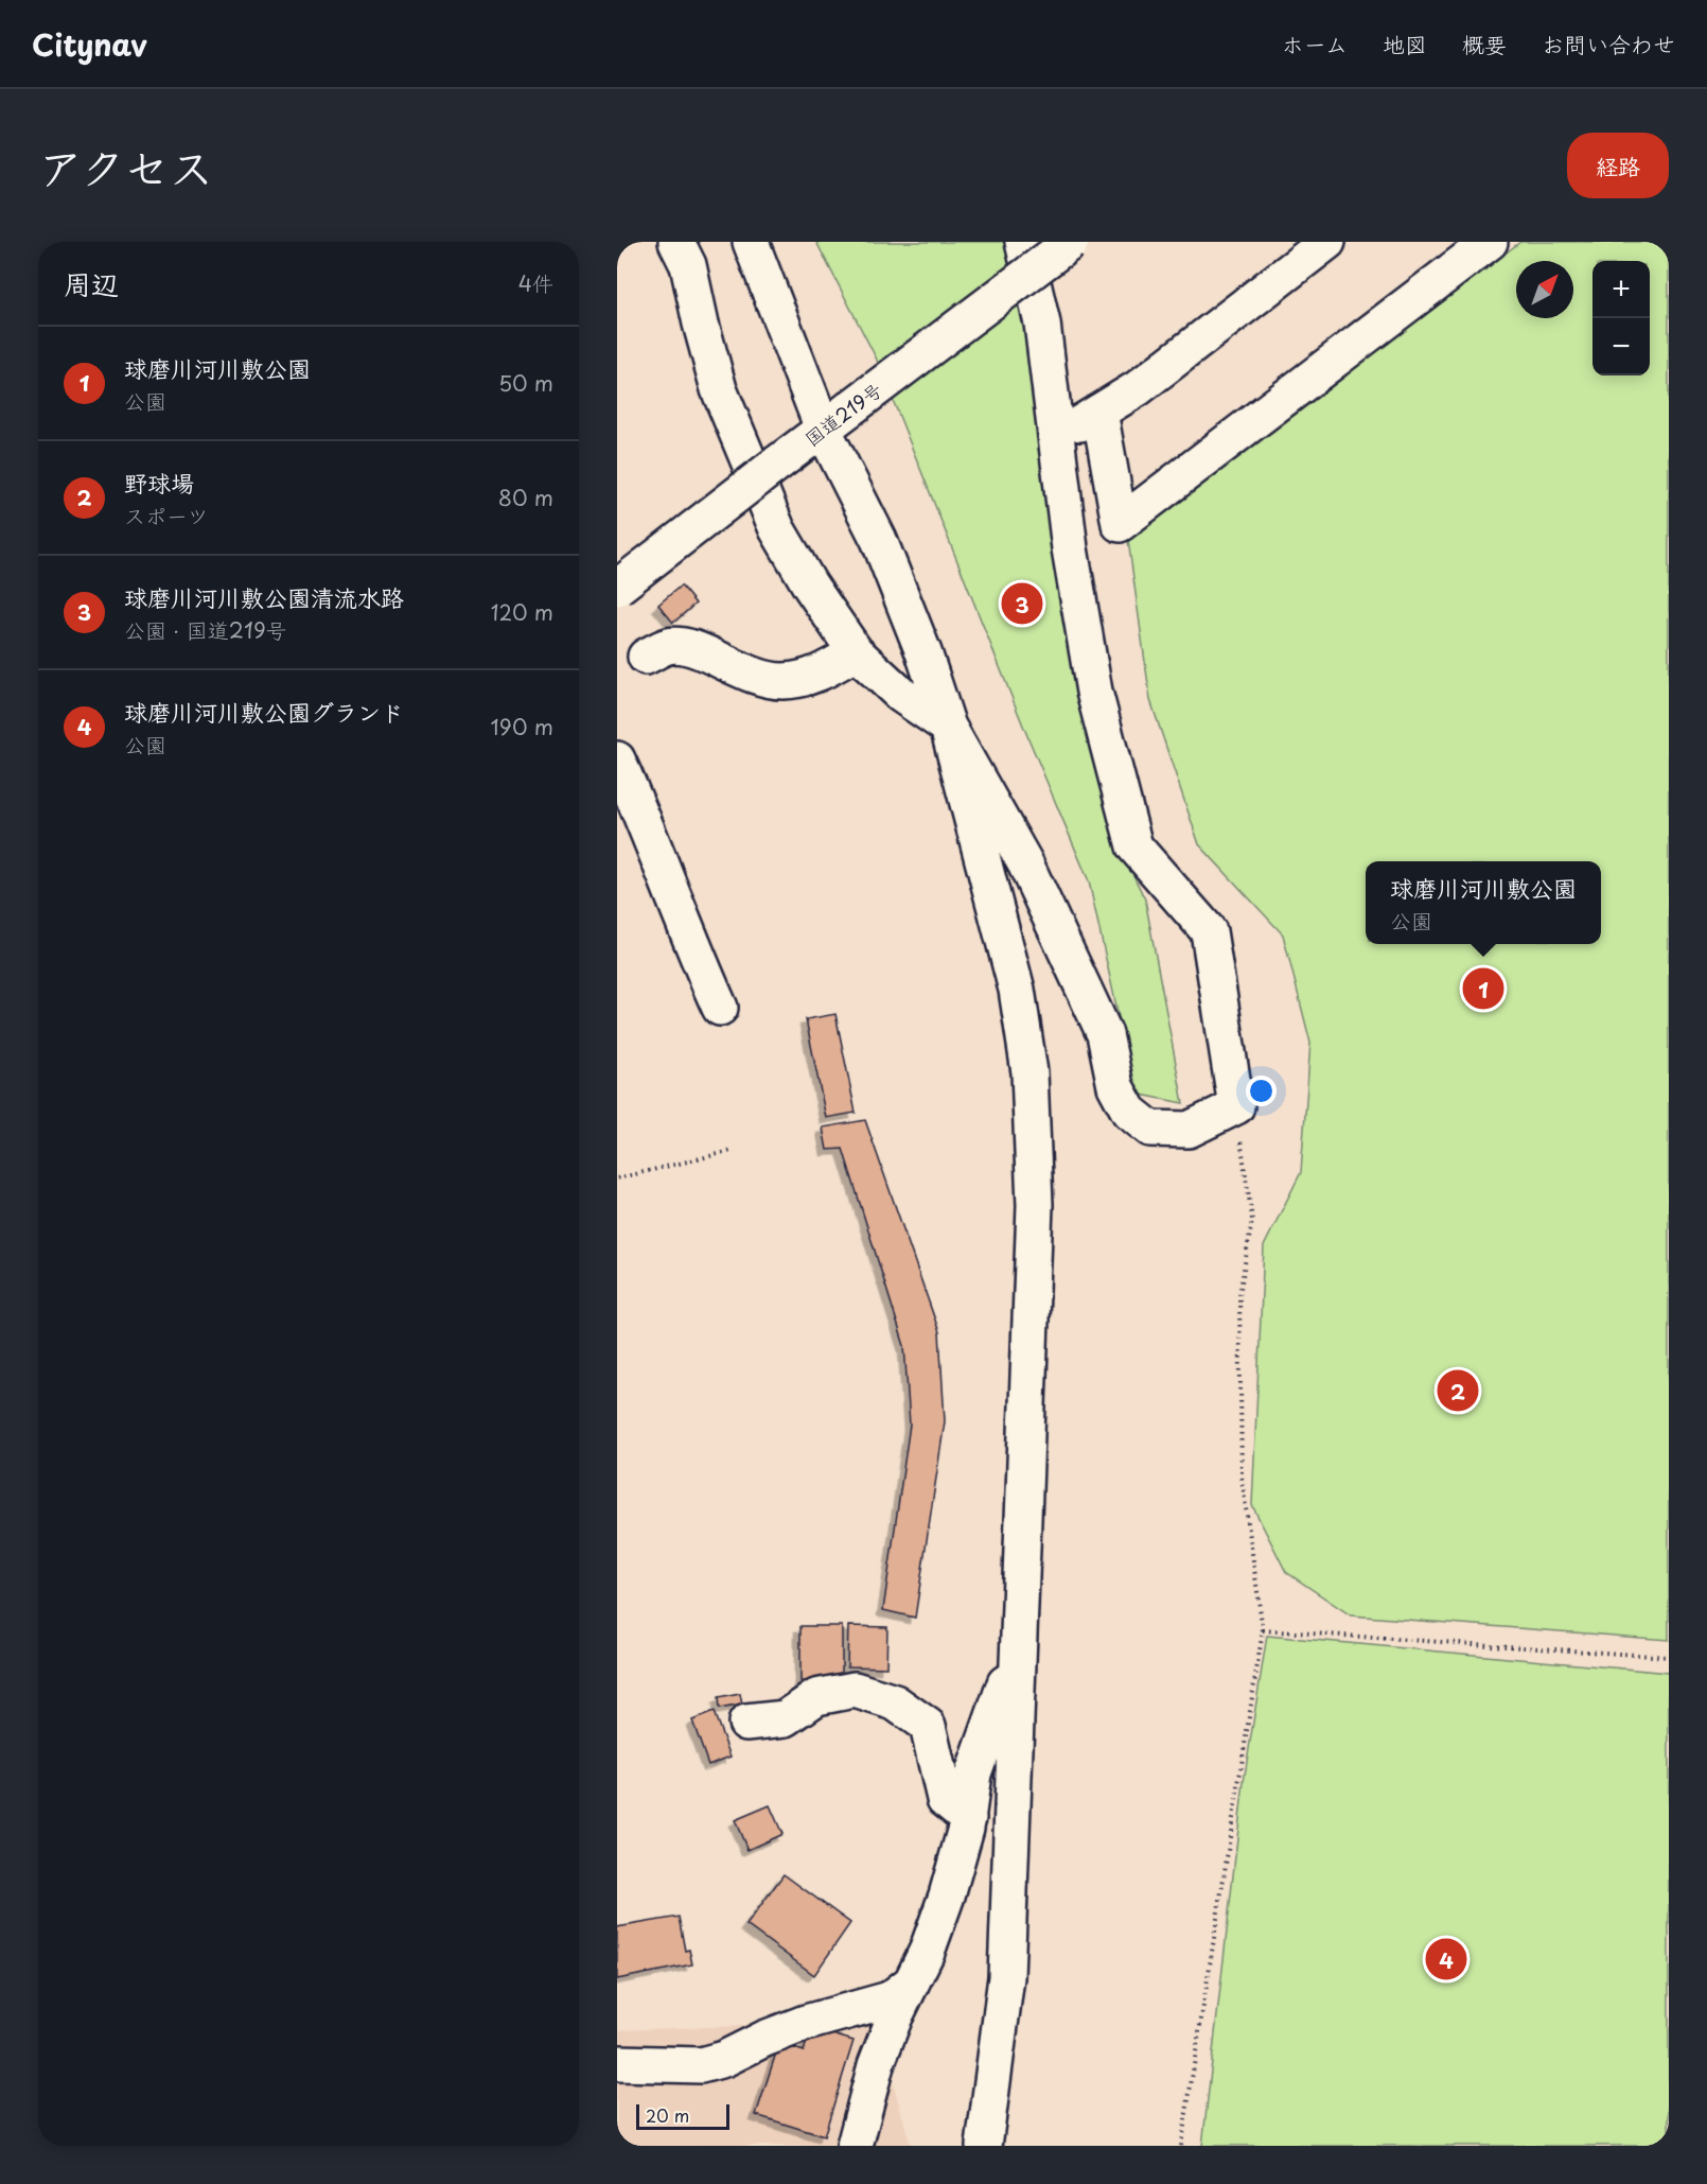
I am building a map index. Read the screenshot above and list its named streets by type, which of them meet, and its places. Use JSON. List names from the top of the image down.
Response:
{
  "streets": {
    "main road": ["国道219号"]
  },
  "scale_bar": "20 m",
  "north": "top right",
  "page": {
    "header": "Citynav",
    "nav": [
      "ホーム",
      "地図",
      "概要",
      "お問い合わせ"
    ],
    "title": "アクセス",
    "buttons": "経路",
    "heading": ["周辺", "4件"],
    "map_buttons": ["+", "−"],
    "list": [
      {
        "mark": "1",
        "name": "球磨川河川敷公園",
        "note": "公園",
        "value": "50 m"
      },
      {
        "mark": "2",
        "name": "野球場",
        "note": "スポーツ",
        "value": "80 m"
      },
      {
        "mark": "3",
        "name": "球磨川河川敷公園清流水路",
        "note": "公園 · 国道219号",
        "value": "120 m"
      },
      {
        "mark": "4",
        "name": "球磨川河川敷公園グランド",
        "note": "公園",
        "value": "190 m"
      }
    ],
    "pins": [
      "3",
      "1",
      "2",
      "4"
    ],
    "popup": ["球磨川河川敷公園", "公園"],
    "scale": "20 m"
  }
}
